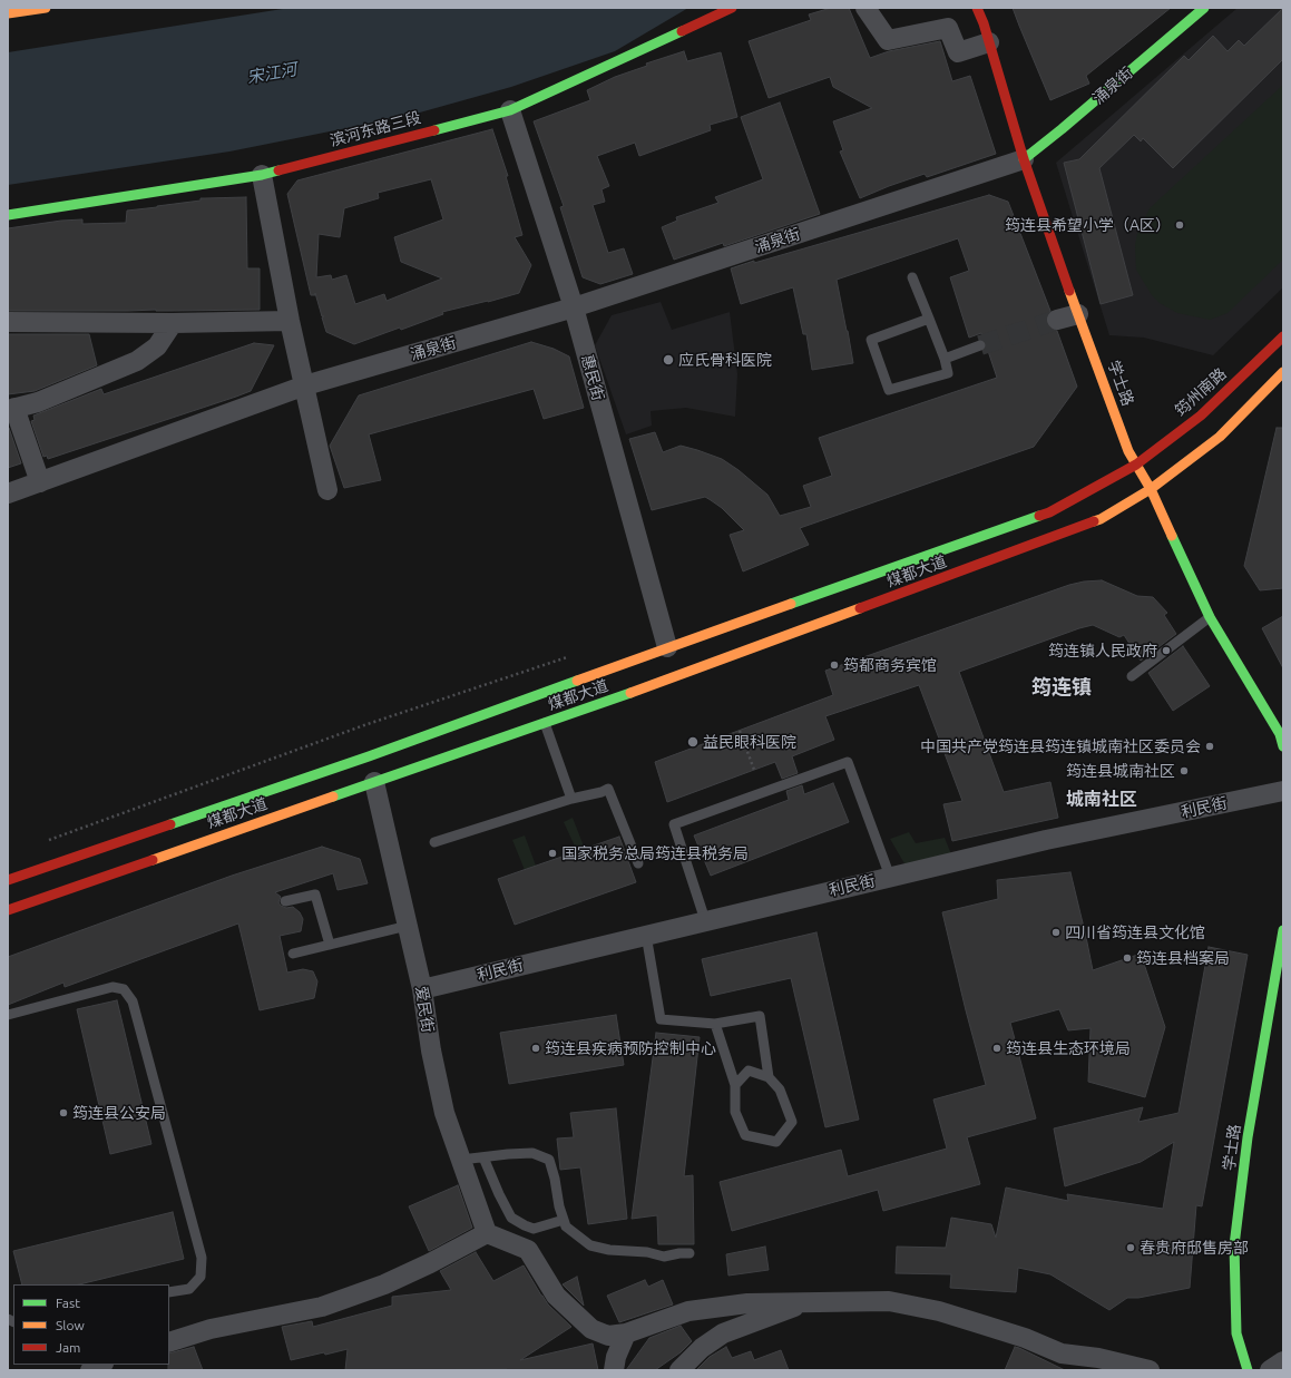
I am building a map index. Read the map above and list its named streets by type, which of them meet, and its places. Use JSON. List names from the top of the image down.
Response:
{
  "streets": {
    "main road": [
      "涌泉街",
      "滨河东路三段",
      "学士路",
      "筠州南路",
      "煤都大道"
    ],
    "street": ["惠民街", "利民街", "爱民街"]
  },
  "crossings": [
    ["涌泉街", "惠民街"],
    ["涌泉街", "学士路"],
    ["滨河东路三段", "惠民街"],
    ["惠民街", "煤都大道"],
    ["学士路", "筠州南路"],
    ["学士路", "煤都大道"],
    ["筠州南路", "煤都大道"],
    ["煤都大道", "爱民街"],
    ["利民街", "爱民街"]
  ],
  "districts": ["筠连镇", "城南社区"],
  "water": ["宋江河"],
  "places": [
    "筠连县希望小学（A区）",
    "应氏骨科医院",
    "筠连镇人民政府",
    "筠都商务宾馆",
    "益民眼科医院",
    "中国共产党筠连县筠连镇城南社区委员会",
    "筠连县城南社区",
    "国家税务总局筠连县税务局",
    "四川省筠连县文化馆",
    "筠连县档案局",
    "筠连县疾病预防控制中心",
    "筠连县生态环境局",
    "筠连县公安局",
    "春贵府邸售房部"
  ],
  "legend": ["Fast", "Slow", "Jam"]
}
